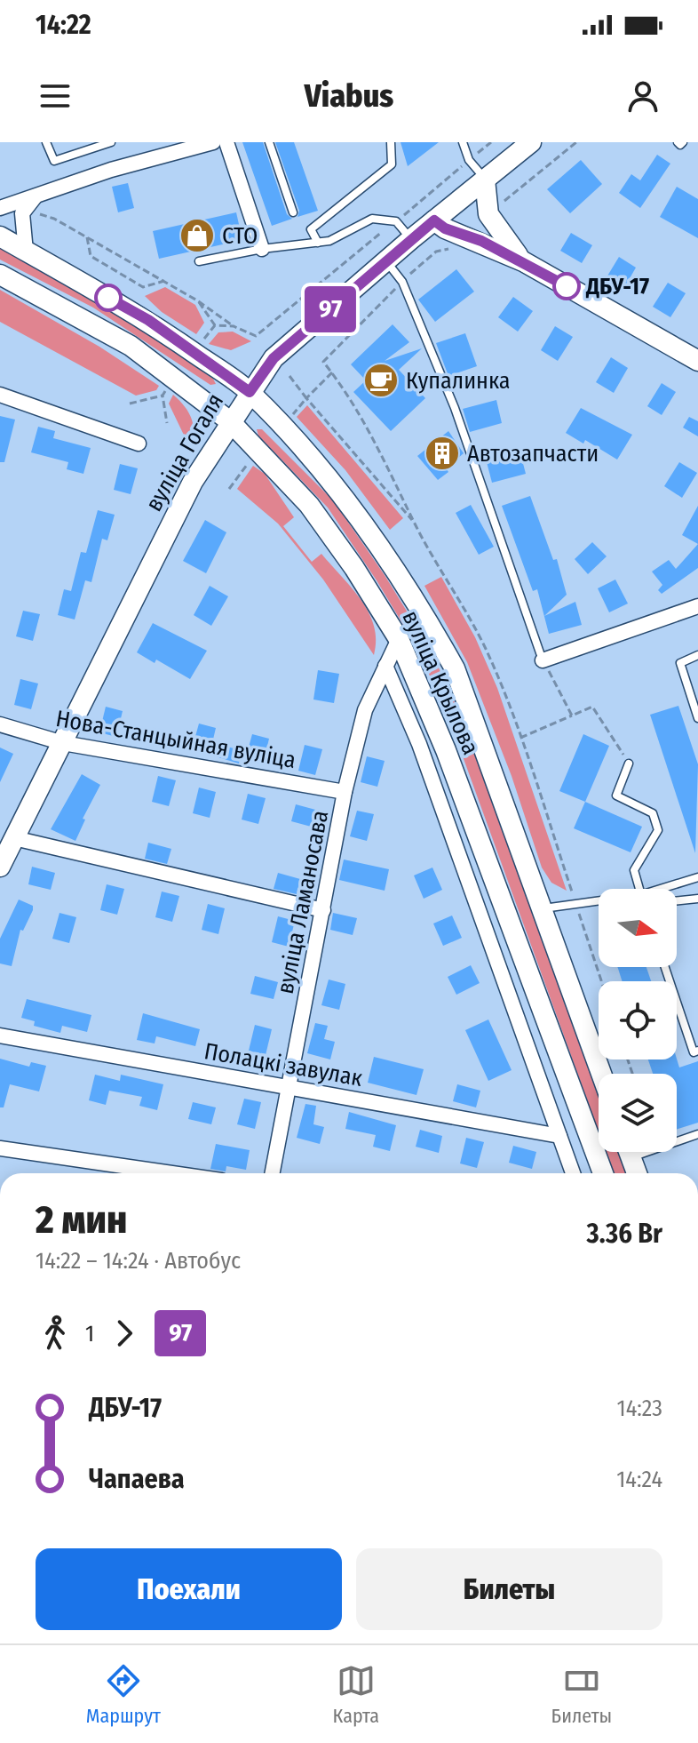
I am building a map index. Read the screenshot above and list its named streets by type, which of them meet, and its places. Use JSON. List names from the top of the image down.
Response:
{
  "streets": {
    "main road": ["вуліца Гогаля", "вуліца Крылова"],
    "street": ["Нова-Станцыйная вуліца", "вуліца Ламаносава", "Полацкі завулак"]
  },
  "crossings": [
    ["вуліца Гогаля", "вуліца Крылова"],
    ["вуліца Гогаля", "Нова-Станцыйная вуліца"],
    ["вуліца Крылова", "вуліца Ламаносава"],
    ["Нова-Станцыйная вуліца", "вуліца Ламаносава"],
    ["вуліца Ламаносава", "Полацкі завулак"]
  ],
  "places": {
    "shop": ["СТО"],
    "other": ["ДБУ-17"],
    "cafe": ["Купалинка"],
    "building": ["Автозапчасти"]
  },
  "lines": ["bus line 97"],
  "north": "right",
  "page": {
    "status": "14:22",
    "header": "Viabus",
    "on_map": "97",
    "heading": ["2 мин", "14:22 – 14:24 · Автобус", "3.36 Br"],
    "legs": ["1", "97"],
    "list": [
      {
        "name": "ДБУ-17",
        "value": "14:23"
      },
      {
        "name": "Чапаева",
        "value": "14:24"
      }
    ],
    "buttons": ["Поехали", "Билеты"],
    "tabs": ["Маршрут", "Карта", "Билеты"]
  }
}
